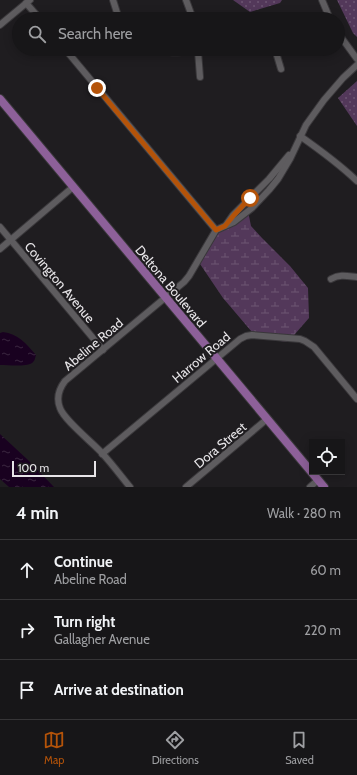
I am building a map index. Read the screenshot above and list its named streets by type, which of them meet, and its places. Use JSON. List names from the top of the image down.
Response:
{
  "streets": {
    "main road": ["Deltona Boulevard"],
    "street": [
      "Covington Avenue",
      "Abeline Road",
      "Harrow Road",
      "Dora Street"
    ]
  },
  "crossings": [
    ["Covington Avenue", "Abeline Road"],
    ["Deltona Boulevard", "Abeline Road"],
    ["Deltona Boulevard", "Harrow Road"],
    ["Deltona Boulevard", "Dora Street"],
    ["Abeline Road", "Harrow Road"]
  ],
  "scale_bar": "100 m",
  "page": {
    "search": "Search here",
    "scale": "100 m",
    "heading": ["4 min", "Walk · 280 m"],
    "list": [
      ["Continue", "Abeline Road", "60 m"],
      ["Turn right", "Gallagher Avenue", "220 m"],
      "Arrive at destination"
    ],
    "nav": ["Map", "Directions", "Saved"]
  }
}
